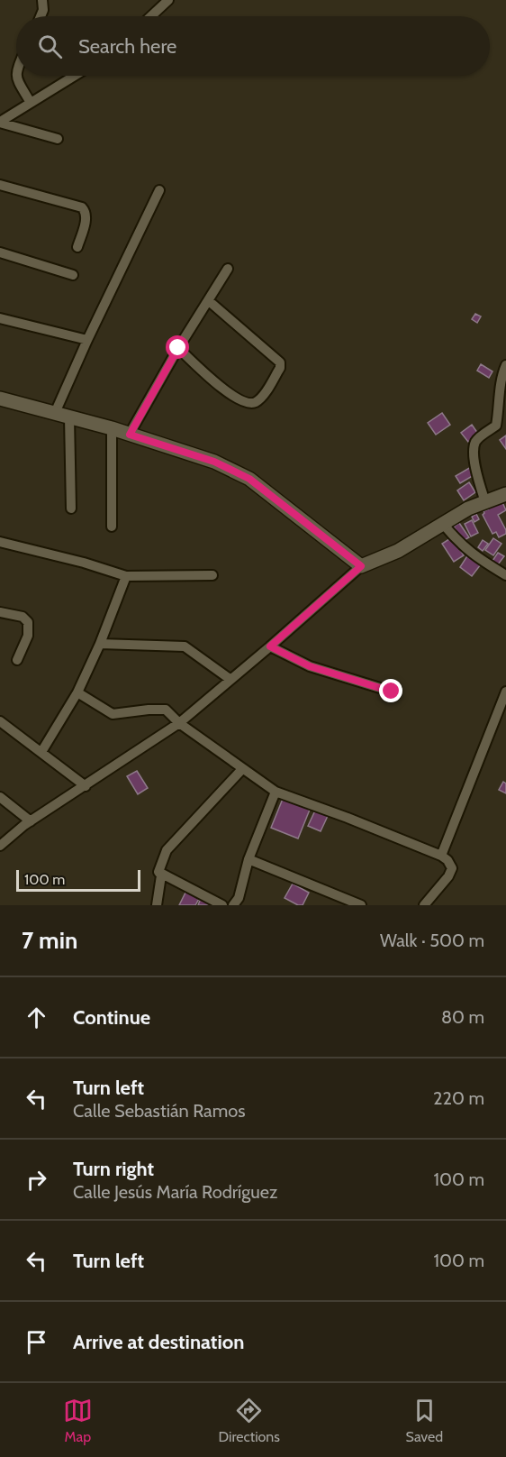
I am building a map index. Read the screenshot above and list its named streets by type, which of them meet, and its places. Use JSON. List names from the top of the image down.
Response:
{
  "scale_bar": "100 m",
  "page": {
    "search": "Search here",
    "scale": "100 m",
    "heading": ["7 min", "Walk · 500 m"],
    "list": [
      ["Continue", "80 m"],
      ["Turn left", "Calle Sebastián Ramos", "220 m"],
      ["Turn right", "Calle Jesús María Rodríguez", "100 m"],
      ["Turn left", "100 m"],
      "Arrive at destination"
    ],
    "nav": ["Map", "Directions", "Saved"]
  }
}
